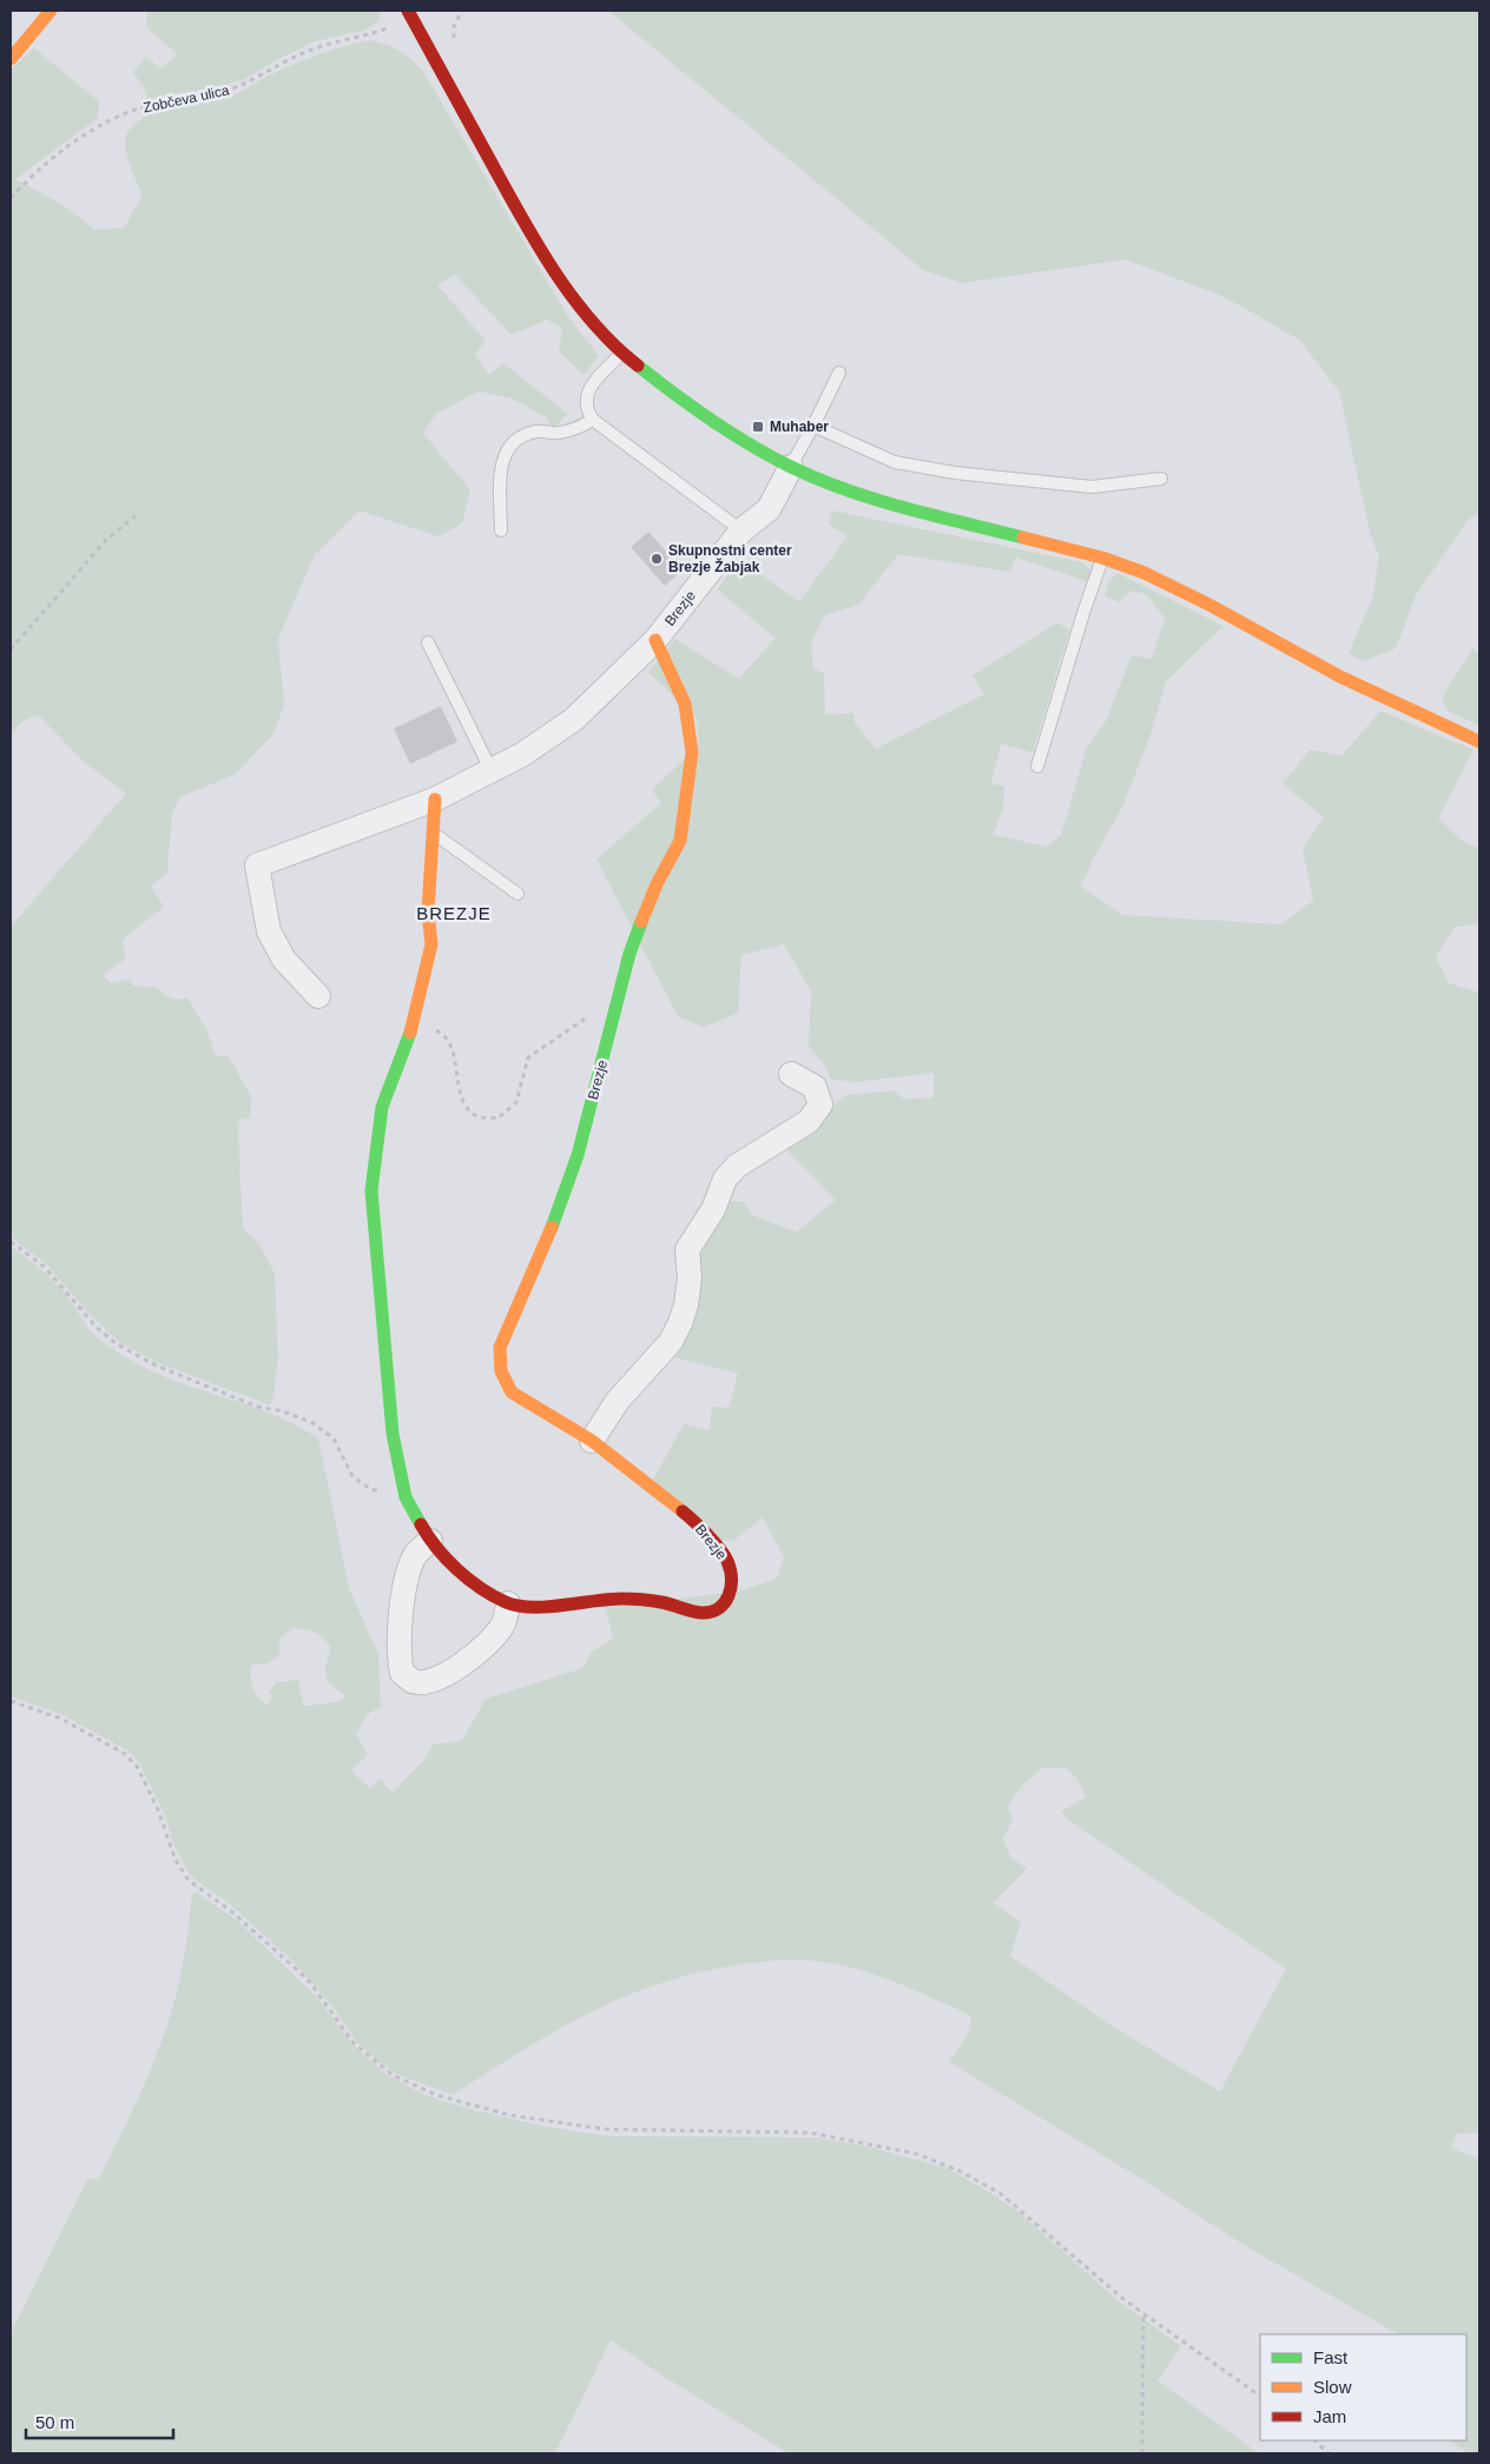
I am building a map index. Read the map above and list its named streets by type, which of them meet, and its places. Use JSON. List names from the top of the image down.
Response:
{
  "streets": {
    "street": ["Brezje"],
    "path": ["Zobčeva ulica"]
  },
  "districts": ["BREZJE"],
  "places": {
    "transit": ["Muhaber"],
    "other": ["Skupnostni center Brezje Žabjak"]
  },
  "legend": ["Fast", "Slow", "Jam"],
  "scale_bar": "50 m"
}
